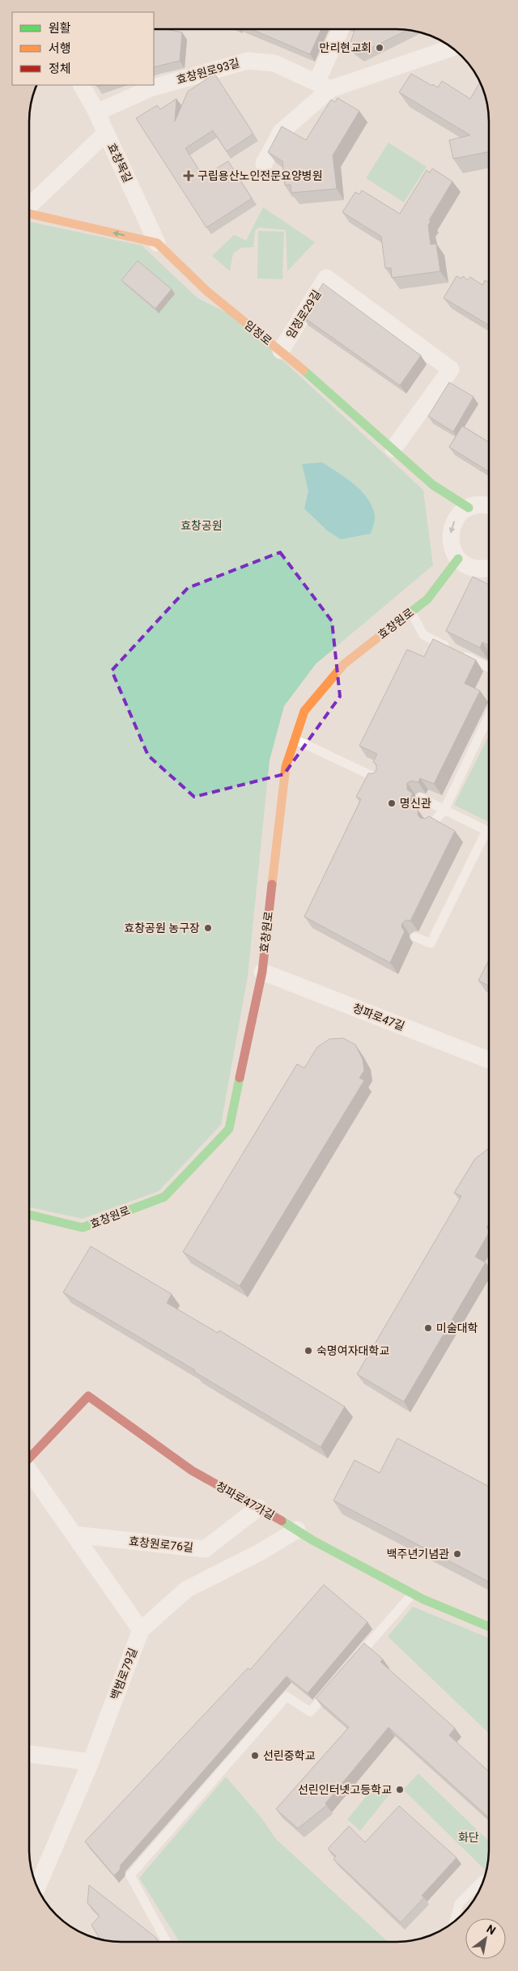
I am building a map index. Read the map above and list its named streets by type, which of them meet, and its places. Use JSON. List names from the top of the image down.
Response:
{
  "streets": {
    "street": [
      "효창원로93길",
      "효창목길",
      "임정로29길",
      "임정로",
      "효창원로",
      "청파로47길",
      "청파로47가길",
      "효창원로76길",
      "백범로79길"
    ]
  },
  "crossings": [
    ["효창원로93길", "효창목길"],
    ["효창목길", "임정로"],
    ["임정로29길", "임정로"],
    ["효창원로", "청파로47길"],
    ["청파로47가길", "효창원로76길"],
    ["청파로47가길", "백범로79길"]
  ],
  "parks": ["효창공원", "화단"],
  "places": {
    "other": [
      "만리현교회",
      "명신관",
      "효창공원 농구장",
      "미술대학",
      "숙명여자대학교",
      "백주년기념관",
      "선린중학교",
      "선린인터넷고등학교"
    ],
    "health": ["구립용산노인전문요양병원"]
  },
  "legend": ["원활", "서행", "정체"],
  "north": "top right"
}
